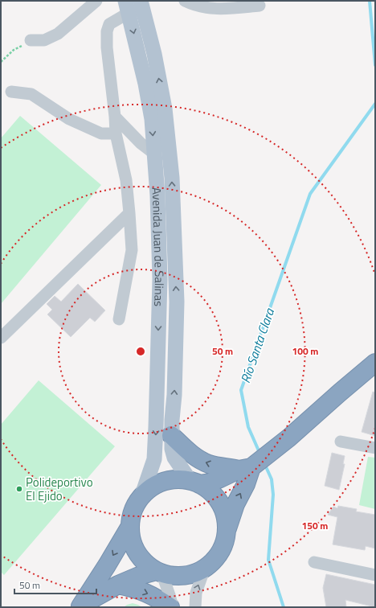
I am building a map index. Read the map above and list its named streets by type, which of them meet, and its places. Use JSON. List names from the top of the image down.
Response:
{
  "streets": {
    "main road": ["Avenida Juan de Salinas"]
  },
  "water": ["Río Santa Clara"],
  "places": ["Polideportivo El Ejido"],
  "scale_bar": "50 m",
  "rings": ["50 m", "100 m", "150 m"]
}
